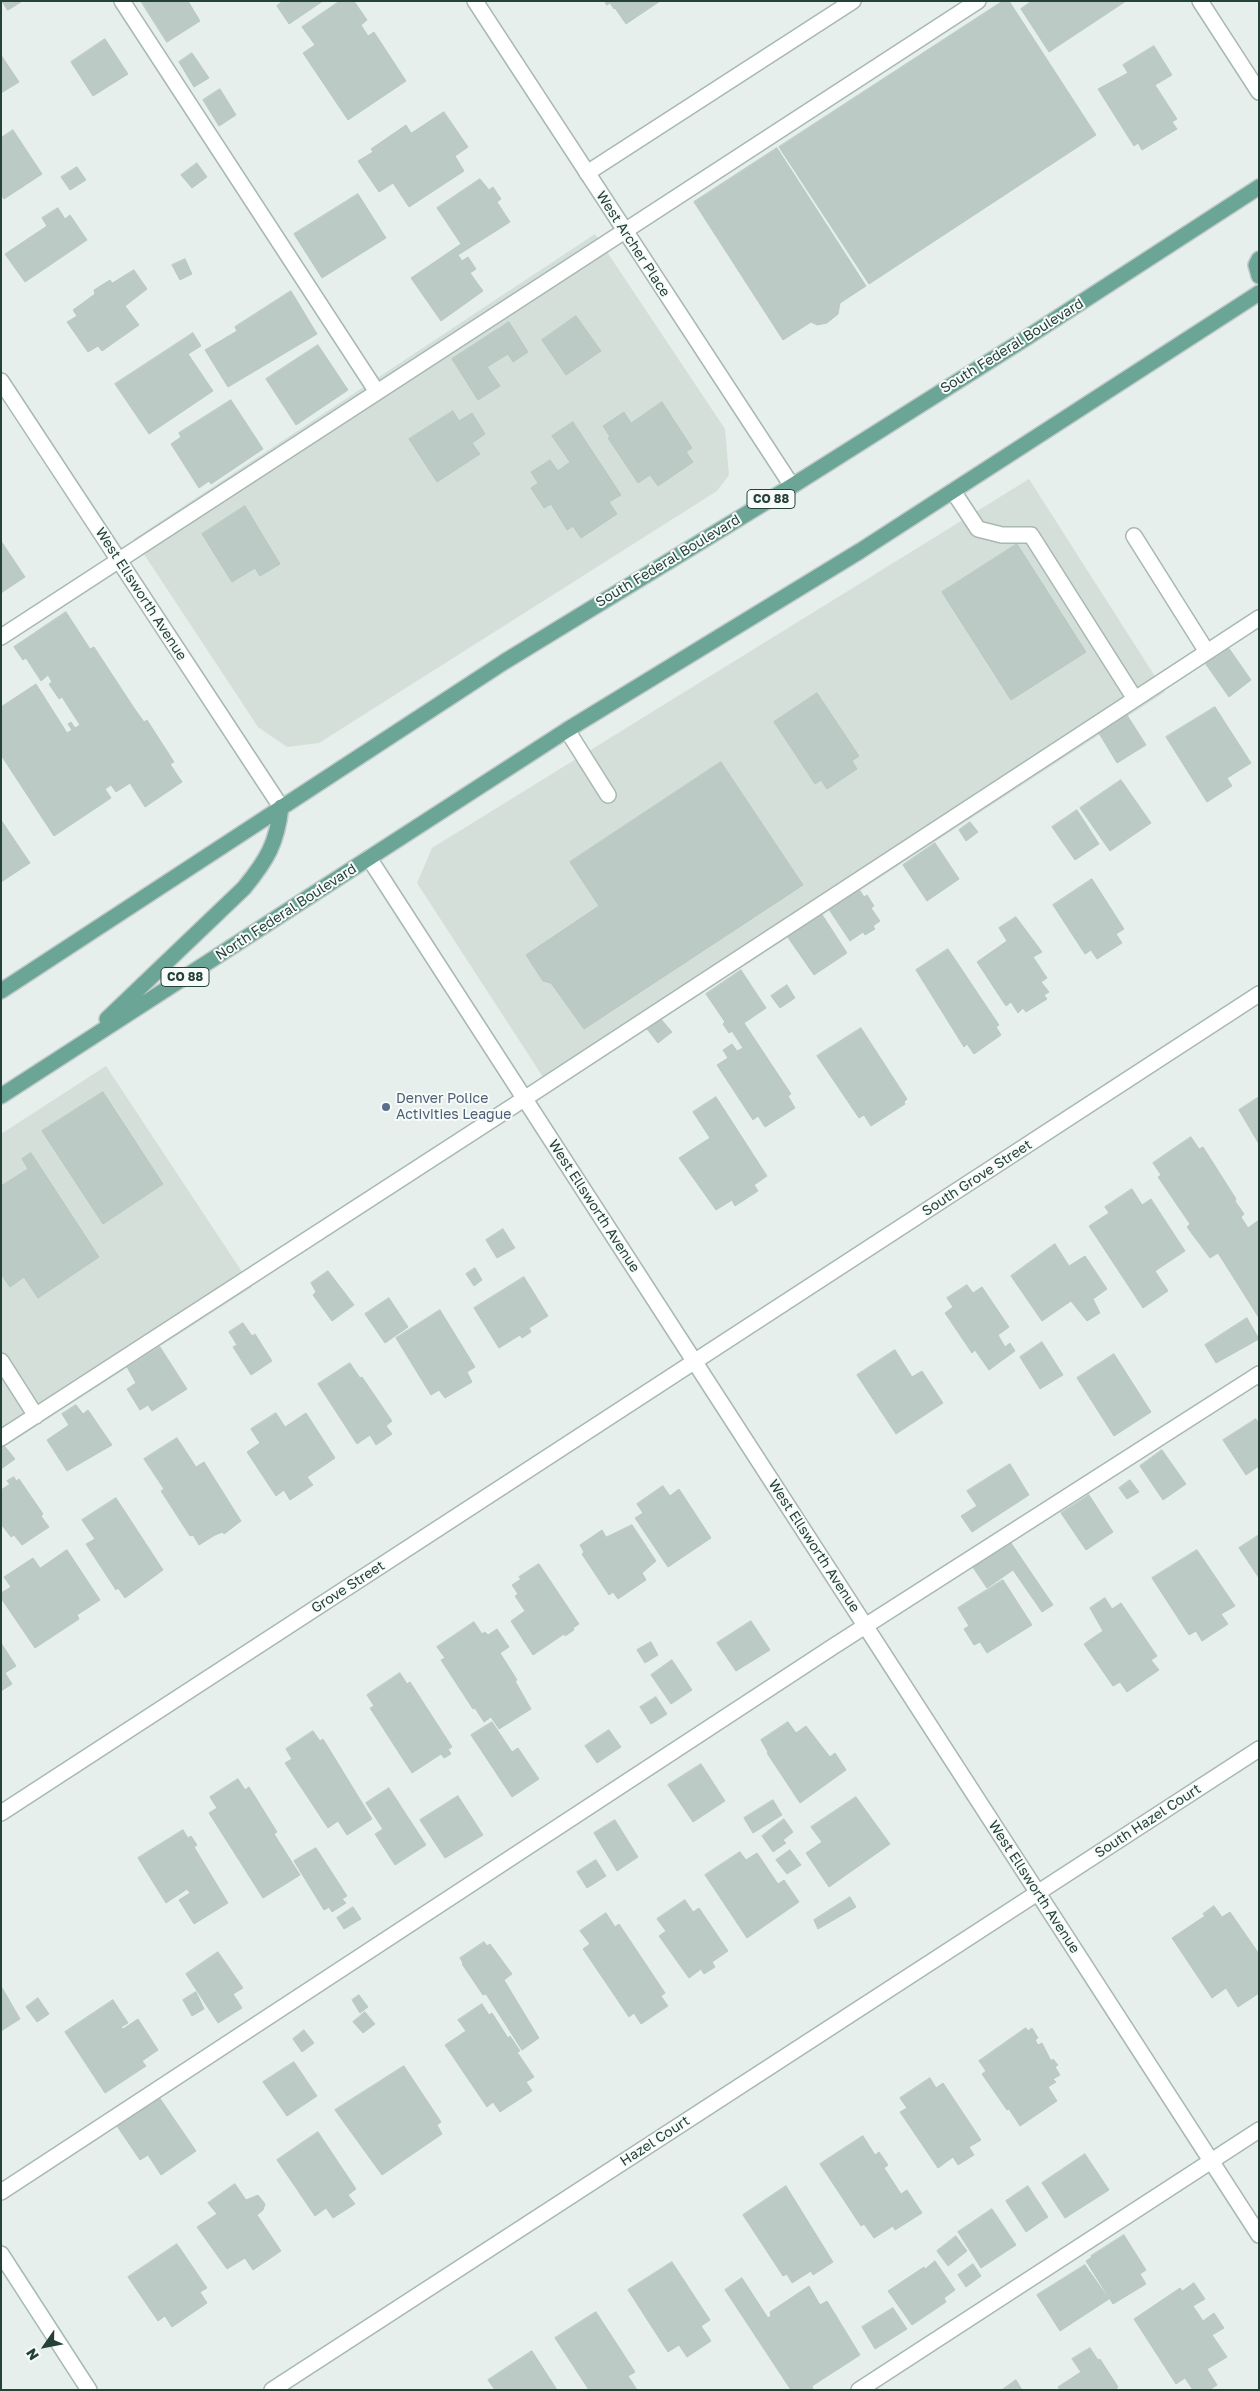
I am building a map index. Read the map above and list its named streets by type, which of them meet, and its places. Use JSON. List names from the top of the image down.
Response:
{
  "streets": {
    "main road": ["South Federal Boulevard", "CO 88", "North Federal Boulevard"],
    "street": [
      "West Archer Place",
      "West Ellsworth Avenue",
      "South Grove Street",
      "Grove Street",
      "South Hazel Court",
      "Hazel Court"
    ]
  },
  "crossings": [
    ["West Archer Place", "South Federal Boulevard"],
    ["South Federal Boulevard", "CO 88"],
    ["South Federal Boulevard", "West Ellsworth Avenue"],
    ["CO 88", "West Ellsworth Avenue"],
    ["CO 88", "North Federal Boulevard"],
    ["West Ellsworth Avenue", "North Federal Boulevard"],
    ["West Ellsworth Avenue", "South Grove Street"],
    ["West Ellsworth Avenue", "Grove Street"],
    ["West Ellsworth Avenue", "South Hazel Court"],
    ["West Ellsworth Avenue", "Hazel Court"],
    ["South Grove Street", "Grove Street"],
    ["South Hazel Court", "Hazel Court"]
  ],
  "places": ["Denver Police Activities League"],
  "north": "bottom left"
}
